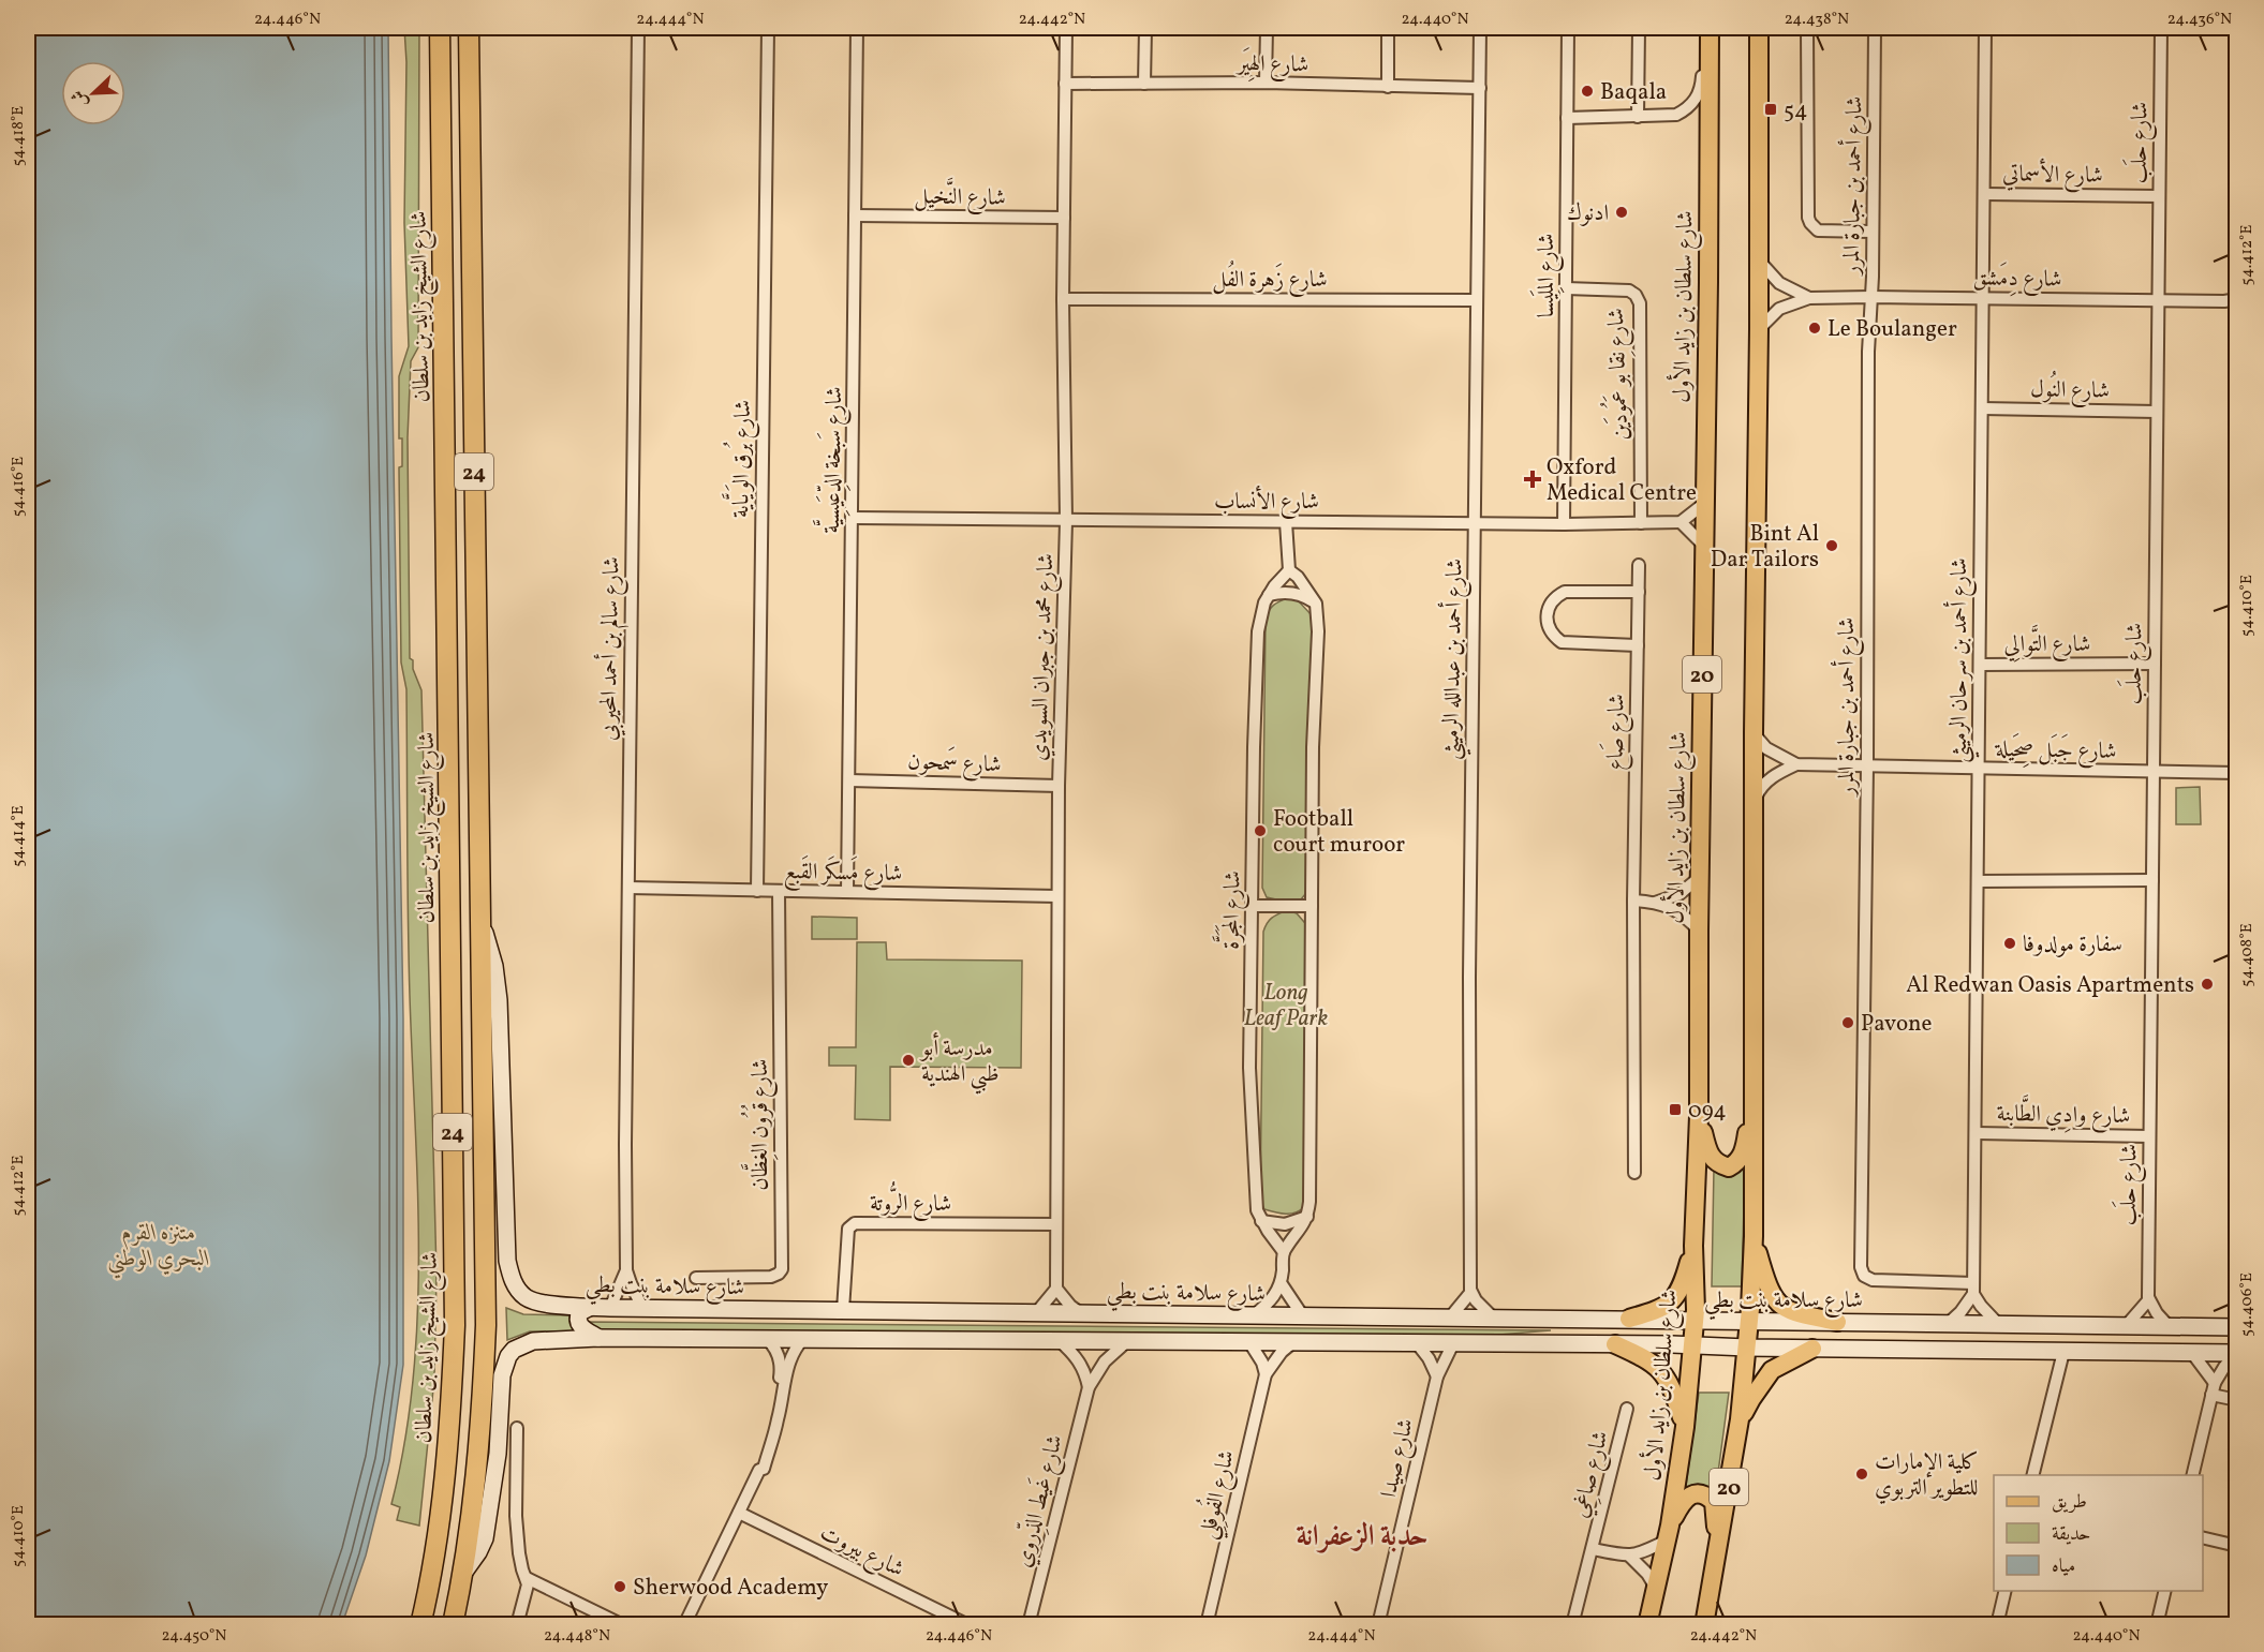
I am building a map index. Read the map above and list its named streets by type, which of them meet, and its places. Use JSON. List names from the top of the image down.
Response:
{
  "streets": {
    "highway": ["شارع الشيخ زايد بن سلطان", "24"],
    "main road": ["شارع سلطان بن زايد الأول", "20", "شارع سلامة بنت بطي"],
    "street": [
      "شارع الهِيَر",
      "شارع حلَب",
      "شارع الأسماتي",
      "شارع أحمد بن جبارة المرر",
      "شارع النَّخيل",
      "شارع المِلَيسا",
      "شارع دِمَشق",
      "شارع زَهرة الفُل",
      "شارع نِقا بو عَمُودَين",
      "شارع النُول",
      "شارع بُرق الوَيَّاية",
      "شارع سَبخة الدِّعَيسِيَّة",
      "شارع الأنساب",
      "شارع التَّوالِي",
      "شارع سالم بن أحمد المحيربي",
      "شارع محمد بن جبران السويدي",
      "شارع أحمد بن عبدالله الرميثي",
      "شارع أحمد بن سرحان الرميثي",
      "شارع صَاع",
      "شارع جَبَل صِحَيلة",
      "شارع سَمحون",
      "شارع مَسكَر القَبع",
      "شارع المَجَرَّة",
      "شارع وادِي الطَّابنة",
      "شارع قُرُون الغِظَّان",
      "شارع الرُّوتة",
      "شارع صيدا",
      "شارع صاغِي",
      "شارع الفُوفِلِي",
      "شارع غَيط الذِّروي",
      "شارع بيروت"
    ]
  },
  "crossings": [
    ["شارع الهِيَر", "شارع محمد بن جبران السويدي"],
    ["شارع الهِيَر", "شارع أحمد بن عبدالله الرميثي"],
    ["شارع حلَب", "شارع الأسماتي"],
    ["شارع حلَب", "شارع دِمَشق"],
    ["شارع حلَب", "شارع النُول"],
    ["شارع حلَب", "شارع التَّوالِي"],
    ["شارع حلَب", "شارع جَبَل صِحَيلة"],
    ["شارع حلَب", "شارع وادِي الطَّابنة"],
    ["شارع الأسماتي", "شارع أحمد بن سرحان الرميثي"],
    ["شارع أحمد بن جبارة المرر", "شارع دِمَشق"],
    ["شارع أحمد بن جبارة المرر", "شارع أحمد بن سرحان الرميثي"],
    ["شارع أحمد بن جبارة المرر", "شارع جَبَل صِحَيلة"],
    ["شارع النَّخيل", "شارع سَبخة الدِّعَيسِيَّة"],
    ["شارع النَّخيل", "شارع محمد بن جبران السويدي"],
    ["شارع المِلَيسا", "شارع نِقا بو عَمُودَين"],
    ["شارع المِلَيسا", "شارع الأنساب"],
    ["شارع دِمَشق", "شارع أحمد بن سرحان الرميثي"],
    ["شارع دِمَشق", "20"],
    ["شارع زَهرة الفُل", "شارع محمد بن جبران السويدي"],
    ["شارع زَهرة الفُل", "شارع أحمد بن عبدالله الرميثي"],
    ["شارع سلطان بن زايد الأول", "شارع سلامة بنت بطي"],
    ["شارع نِقا بو عَمُودَين", "شارع الأنساب"],
    ["شارع النُول", "شارع أحمد بن سرحان الرميثي"],
    ["شارع بُرق الوَيَّاية", "شارع مَسكَر القَبع"],
    ["شارع سَبخة الدِّعَيسِيَّة", "شارع الأنساب"],
    ["شارع سَبخة الدِّعَيسِيَّة", "شارع سَمحون"],
    ["شارع سَبخة الدِّعَيسِيَّة", "شارع مَسكَر القَبع"],
    ["24", "شارع سلامة بنت بطي"],
    ["شارع الأنساب", "شارع محمد بن جبران السويدي"],
    ["شارع الأنساب", "شارع أحمد بن عبدالله الرميثي"],
    ["شارع التَّوالِي", "شارع أحمد بن سرحان الرميثي"],
    ["شارع سالم بن أحمد المحيربي", "شارع مَسكَر القَبع"],
    ["شارع سالم بن أحمد المحيربي", "شارع سلامة بنت بطي"],
    ["شارع محمد بن جبران السويدي", "شارع سَمحون"],
    ["شارع محمد بن جبران السويدي", "شارع مَسكَر القَبع"],
    ["شارع محمد بن جبران السويدي", "شارع الرُّوتة"],
    ["شارع أحمد بن سرحان الرميثي", "شارع جَبَل صِحَيلة"],
    ["شارع أحمد بن سرحان الرميثي", "شارع وادِي الطَّابنة"],
    ["20", "شارع جَبَل صِحَيلة"],
    ["20", "شارع سلامة بنت بطي"],
    ["شارع مَسكَر القَبع", "شارع قُرُون الغِظَّان"],
    ["شارع الرُّوتة", "شارع سلامة بنت بطي"],
    ["شارع سلامة بنت بطي", "شارع صيدا"],
    ["شارع سلامة بنت بطي", "شارع الفُوفِلِي"],
    ["شارع سلامة بنت بطي", "شارع غَيط الذِّروي"]
  ],
  "districts": ["حدبة الزعفرانة"],
  "parks": ["Long Leaf Park", "متنزه القرم البحري الوطني"],
  "places": {
    "other": [
      "Baqala",
      "ادنوك",
      "Le Boulanger",
      "Bint Al Dar Tailors",
      "Football court muroor",
      "سفارة مولدوفا",
      "Al Redwan Oasis Apartments",
      "Pavone",
      "مدرسة أبو ظبي الهندية",
      "كلية الإمارات للتطوير التربوي",
      "Sherwood Academy"
    ],
    "transit": ["54", "094"],
    "health": ["Oxford Medical Centre"]
  },
  "legend": ["طريق", "حديقة", "مياه"],
  "north": "bottom left",
  "coordinates": [
    "24.446°N",
    "24.444°N",
    "24.442°N",
    "24.440°N",
    "24.438°N",
    "24.436°N",
    "54.418°E",
    "54.412°E",
    "54.416°E",
    "54.410°E",
    "54.414°E",
    "54.408°E",
    "54.406°E",
    "24.450°N",
    "24.448°N"
  ]
}
